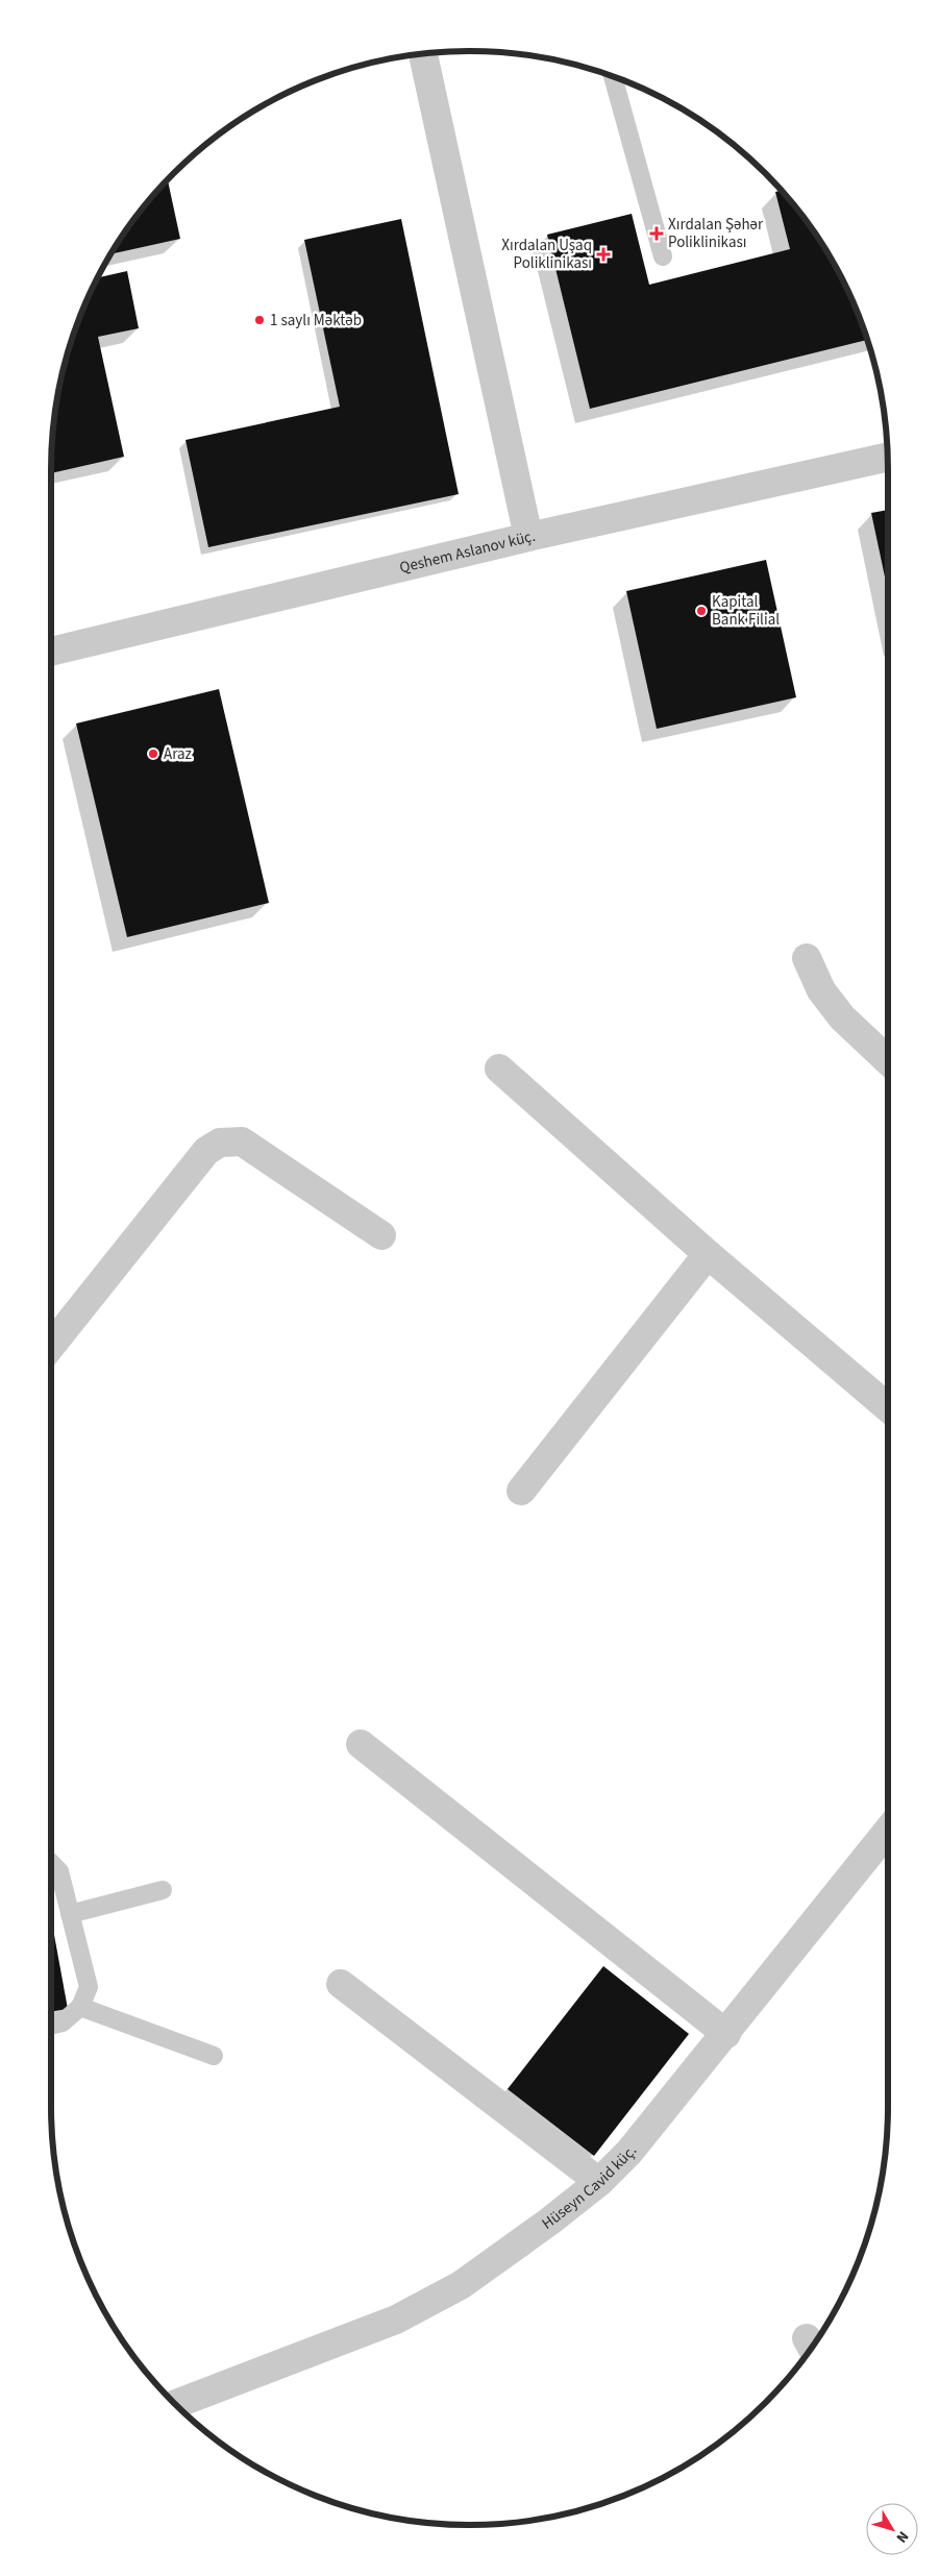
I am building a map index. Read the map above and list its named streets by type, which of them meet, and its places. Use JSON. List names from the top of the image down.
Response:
{
  "streets": {
    "street": ["Qeshem Aslanov küç.", "Hüseyn Cavid küç."]
  },
  "places": {
    "health": ["Xırdalan Şəhər Poliklinikası", "Xırdalan Uşaq Poliklinikası"],
    "other": ["1 saylı Məktəb", "Kapital Bank Filial", "Araz"]
  },
  "north": "bottom right"
}
